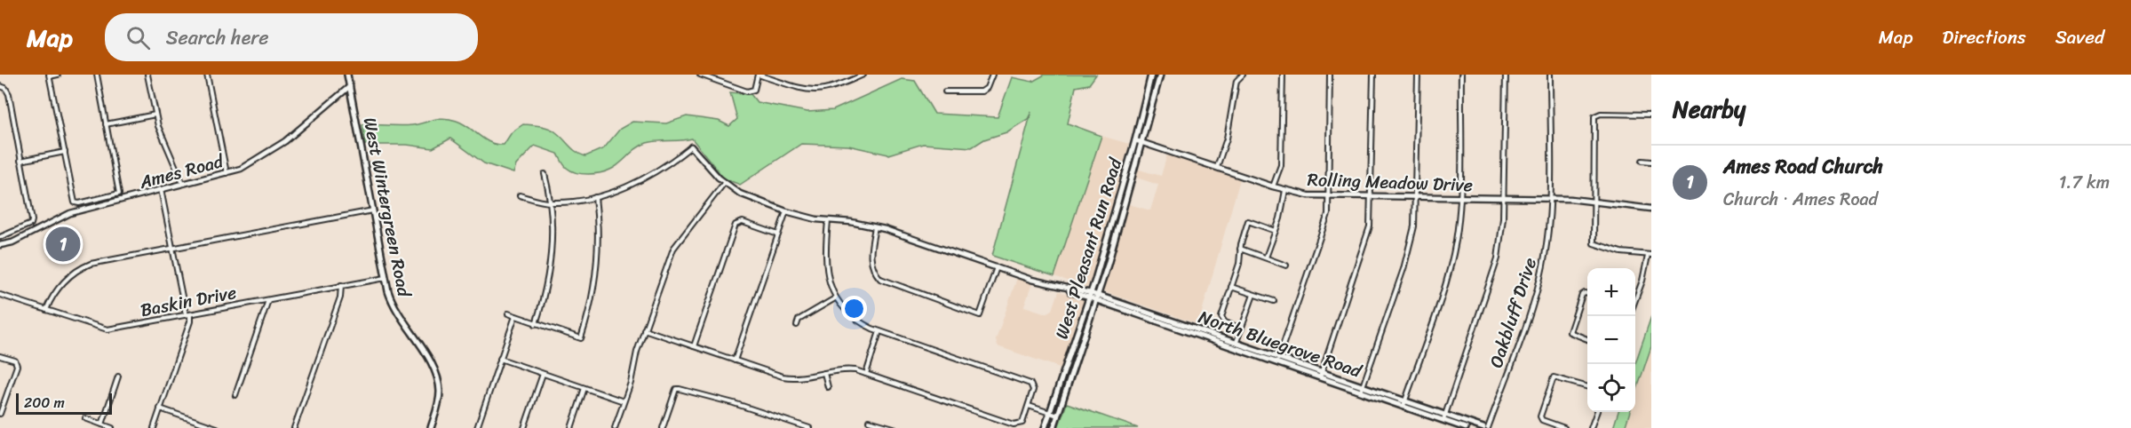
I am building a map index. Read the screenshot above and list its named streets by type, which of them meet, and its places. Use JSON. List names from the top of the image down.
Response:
{
  "streets": {
    "main road": ["West Wintergreen Road", "West Pleasant Run Road", "North Bluegrove Road"],
    "street": [
      "Ames Road",
      "Rolling Meadow Drive",
      "Baskin Drive",
      "Oakbluff Drive"
    ]
  },
  "crossings": [
    ["Ames Road", "West Wintergreen Road"],
    ["Rolling Meadow Drive", "West Pleasant Run Road"],
    ["Rolling Meadow Drive", "Oakbluff Drive"],
    ["West Wintergreen Road", "Baskin Drive"],
    ["West Pleasant Run Road", "North Bluegrove Road"]
  ],
  "scale_bar": "200 m",
  "page": {
    "header": "Map",
    "search": "Search here",
    "nav": ["Map", "Directions", "Saved"],
    "heading": "Nearby",
    "list": [
      {
        "mark": "1",
        "name": "Ames Road Church",
        "note": "Church · Ames Road",
        "value": "1.7 km"
      }
    ],
    "pins": "1",
    "map_buttons": ["+", "−"],
    "scale": "200 m"
  }
}
